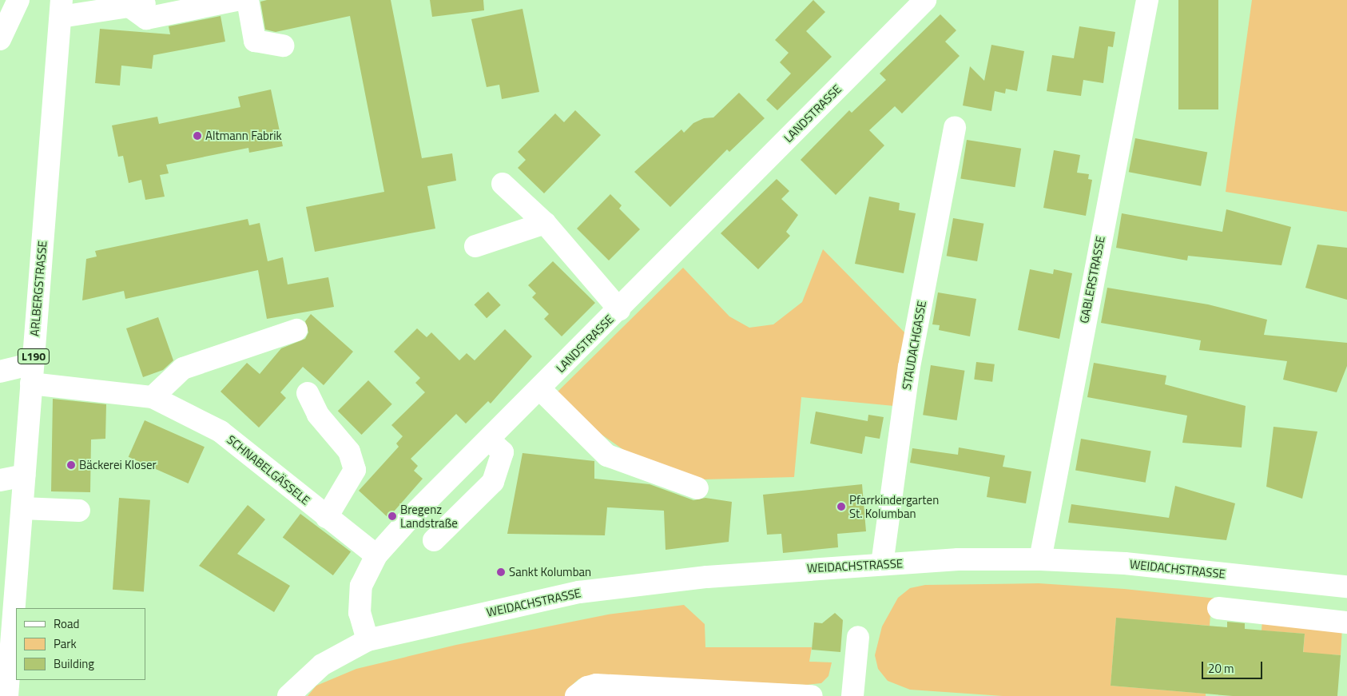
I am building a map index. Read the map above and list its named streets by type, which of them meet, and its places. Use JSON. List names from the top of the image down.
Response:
{
  "streets": {
    "street": [
      "LANDSTRASSE",
      "GABLERSTRASSE",
      "ARLBERGSTRASSE",
      "STAUDACHGASSE",
      "L190",
      "SCHNABELGÄSSELE",
      "WEIDACHSTRASSE"
    ]
  },
  "crossings": [
    ["LANDSTRASSE", "SCHNABELGÄSSELE"],
    ["LANDSTRASSE", "WEIDACHSTRASSE"],
    ["GABLERSTRASSE", "WEIDACHSTRASSE"],
    ["ARLBERGSTRASSE", "SCHNABELGÄSSELE"],
    ["STAUDACHGASSE", "WEIDACHSTRASSE"]
  ],
  "places": [
    "Altmann Fabrik",
    "Bäckerei Kloser",
    "Pfarrkindergarten St. Kolumban",
    "Bregenz Landstraße",
    "Sankt Kolumban"
  ],
  "legend": ["Road", "Park", "Building"],
  "scale_bar": "20 m"
}
